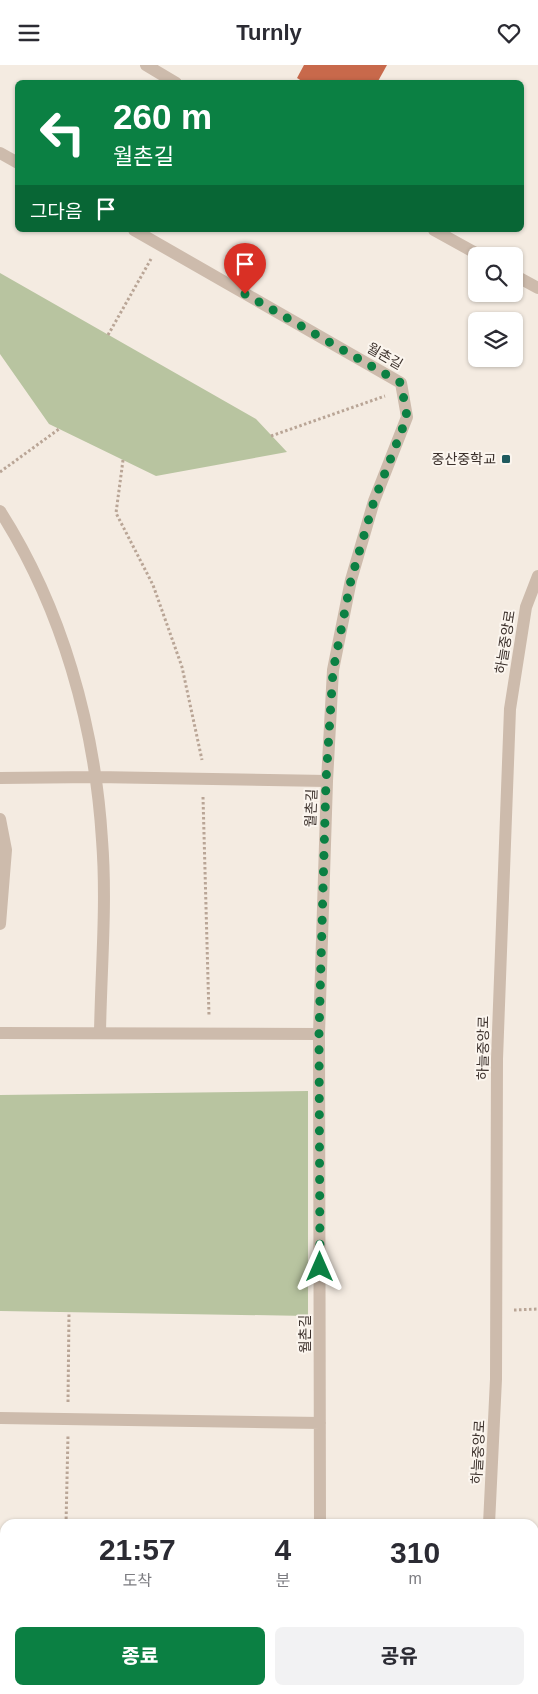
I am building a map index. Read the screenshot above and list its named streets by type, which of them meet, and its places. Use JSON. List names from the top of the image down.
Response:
{
  "streets": {
    "street": ["월촌길", "하늘중앙로"]
  },
  "places": {
    "transit": ["중산중학교"]
  },
  "page": {
    "header": "Turnly",
    "turn": ["260 m", "월촌길"],
    "then": "그다음",
    "eta": [
      "21:57",
      "도착",
      "4",
      "분",
      "310",
      "m"
    ],
    "buttons": ["종료", "공유"]
  }
}
